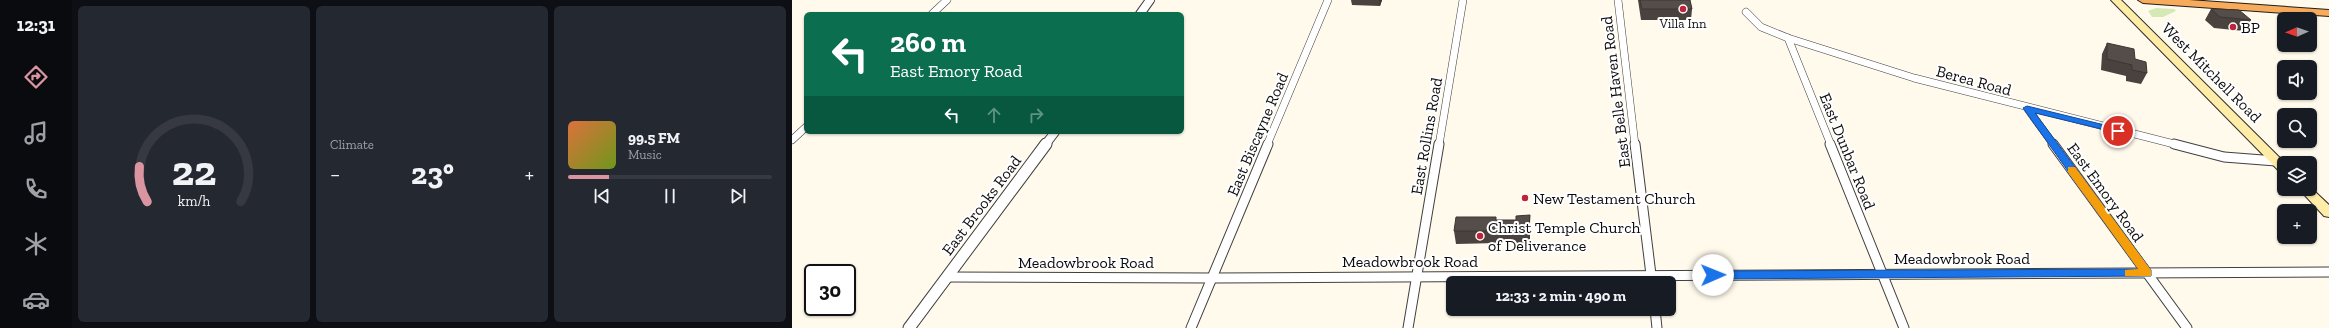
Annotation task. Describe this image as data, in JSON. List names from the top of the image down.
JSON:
{
  "streets": {
    "main road": ["West Mitchell Road"],
    "street": [
      "Berea Road",
      "East Belle Haven Road",
      "East Biscayne Road",
      "East Rollins Road",
      "East Dunbar Road",
      "East Emory Road",
      "East Brooks Road",
      "Meadowbrook Road"
    ]
  },
  "crossings": [
    ["Berea Road", "East Dunbar Road"],
    ["Berea Road", "East Emory Road"],
    ["East Biscayne Road", "Meadowbrook Road"],
    ["East Rollins Road", "Meadowbrook Road"],
    ["East Dunbar Road", "Meadowbrook Road"],
    ["East Emory Road", "Meadowbrook Road"],
    ["East Brooks Road", "Meadowbrook Road"]
  ],
  "places": [
    "Villa Inn",
    "BP",
    "New Testament Church",
    "Christ Temple Church of Deliverance"
  ],
  "north": "left",
  "page": {
    "tabs": "12:31",
    "tile": "Climate",
    "map_buttons": "+",
    "turn": ["260 m", "East Emory Road"],
    "song": ["99.5 FM", "Music"],
    "heat": ["−", "23°", "+"],
    "limit": "30",
    "trip": "12:33 · 2 min · 490 m",
    "gauge": ["22", "km/h"]
  }
}
